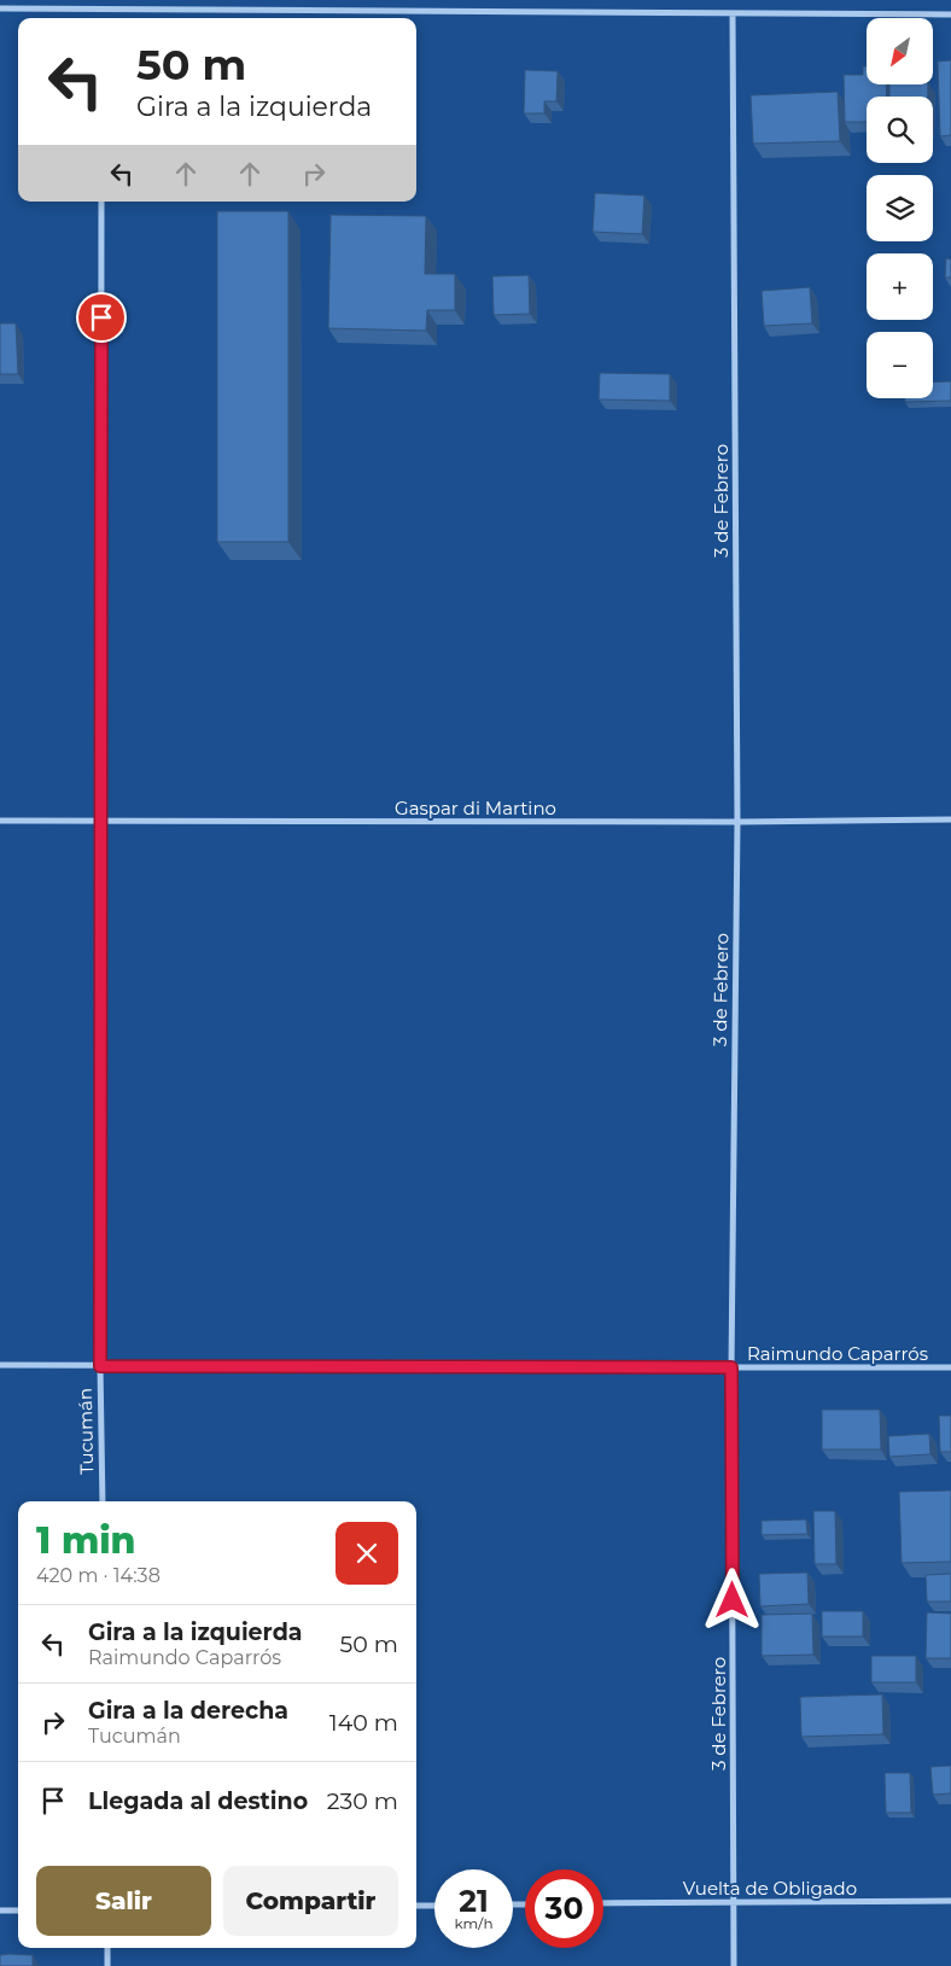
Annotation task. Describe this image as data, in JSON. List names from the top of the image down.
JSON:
{
  "streets": {
    "street": [
      "3 de Febrero",
      "Gaspar di Martino",
      "Raimundo Caparrós",
      "Tucumán",
      "Vuelta de Obligado"
    ]
  },
  "crossings": [
    ["3 de Febrero", "Gaspar di Martino"],
    ["3 de Febrero", "Raimundo Caparrós"],
    ["3 de Febrero", "Vuelta de Obligado"],
    ["Gaspar di Martino", "Tucumán"],
    ["Raimundo Caparrós", "Tucumán"]
  ],
  "north": "bottom left",
  "page": {
    "map_buttons": ["+", "−"],
    "turn": ["50 m", "Gira a la izquierda"],
    "heading": ["1 min", "420 m · 14:38"],
    "list": [
      {
        "name": "Gira a la izquierda",
        "note": "Raimundo Caparrós",
        "value": "50 m"
      },
      {
        "name": "Gira a la derecha",
        "note": "Tucumán",
        "value": "140 m"
      },
      {
        "name": "Llegada al destino",
        "value": "230 m"
      }
    ],
    "buttons": ["Salir", "Compartir"],
    "speed": "21 km/h",
    "limit": "30"
  }
}
